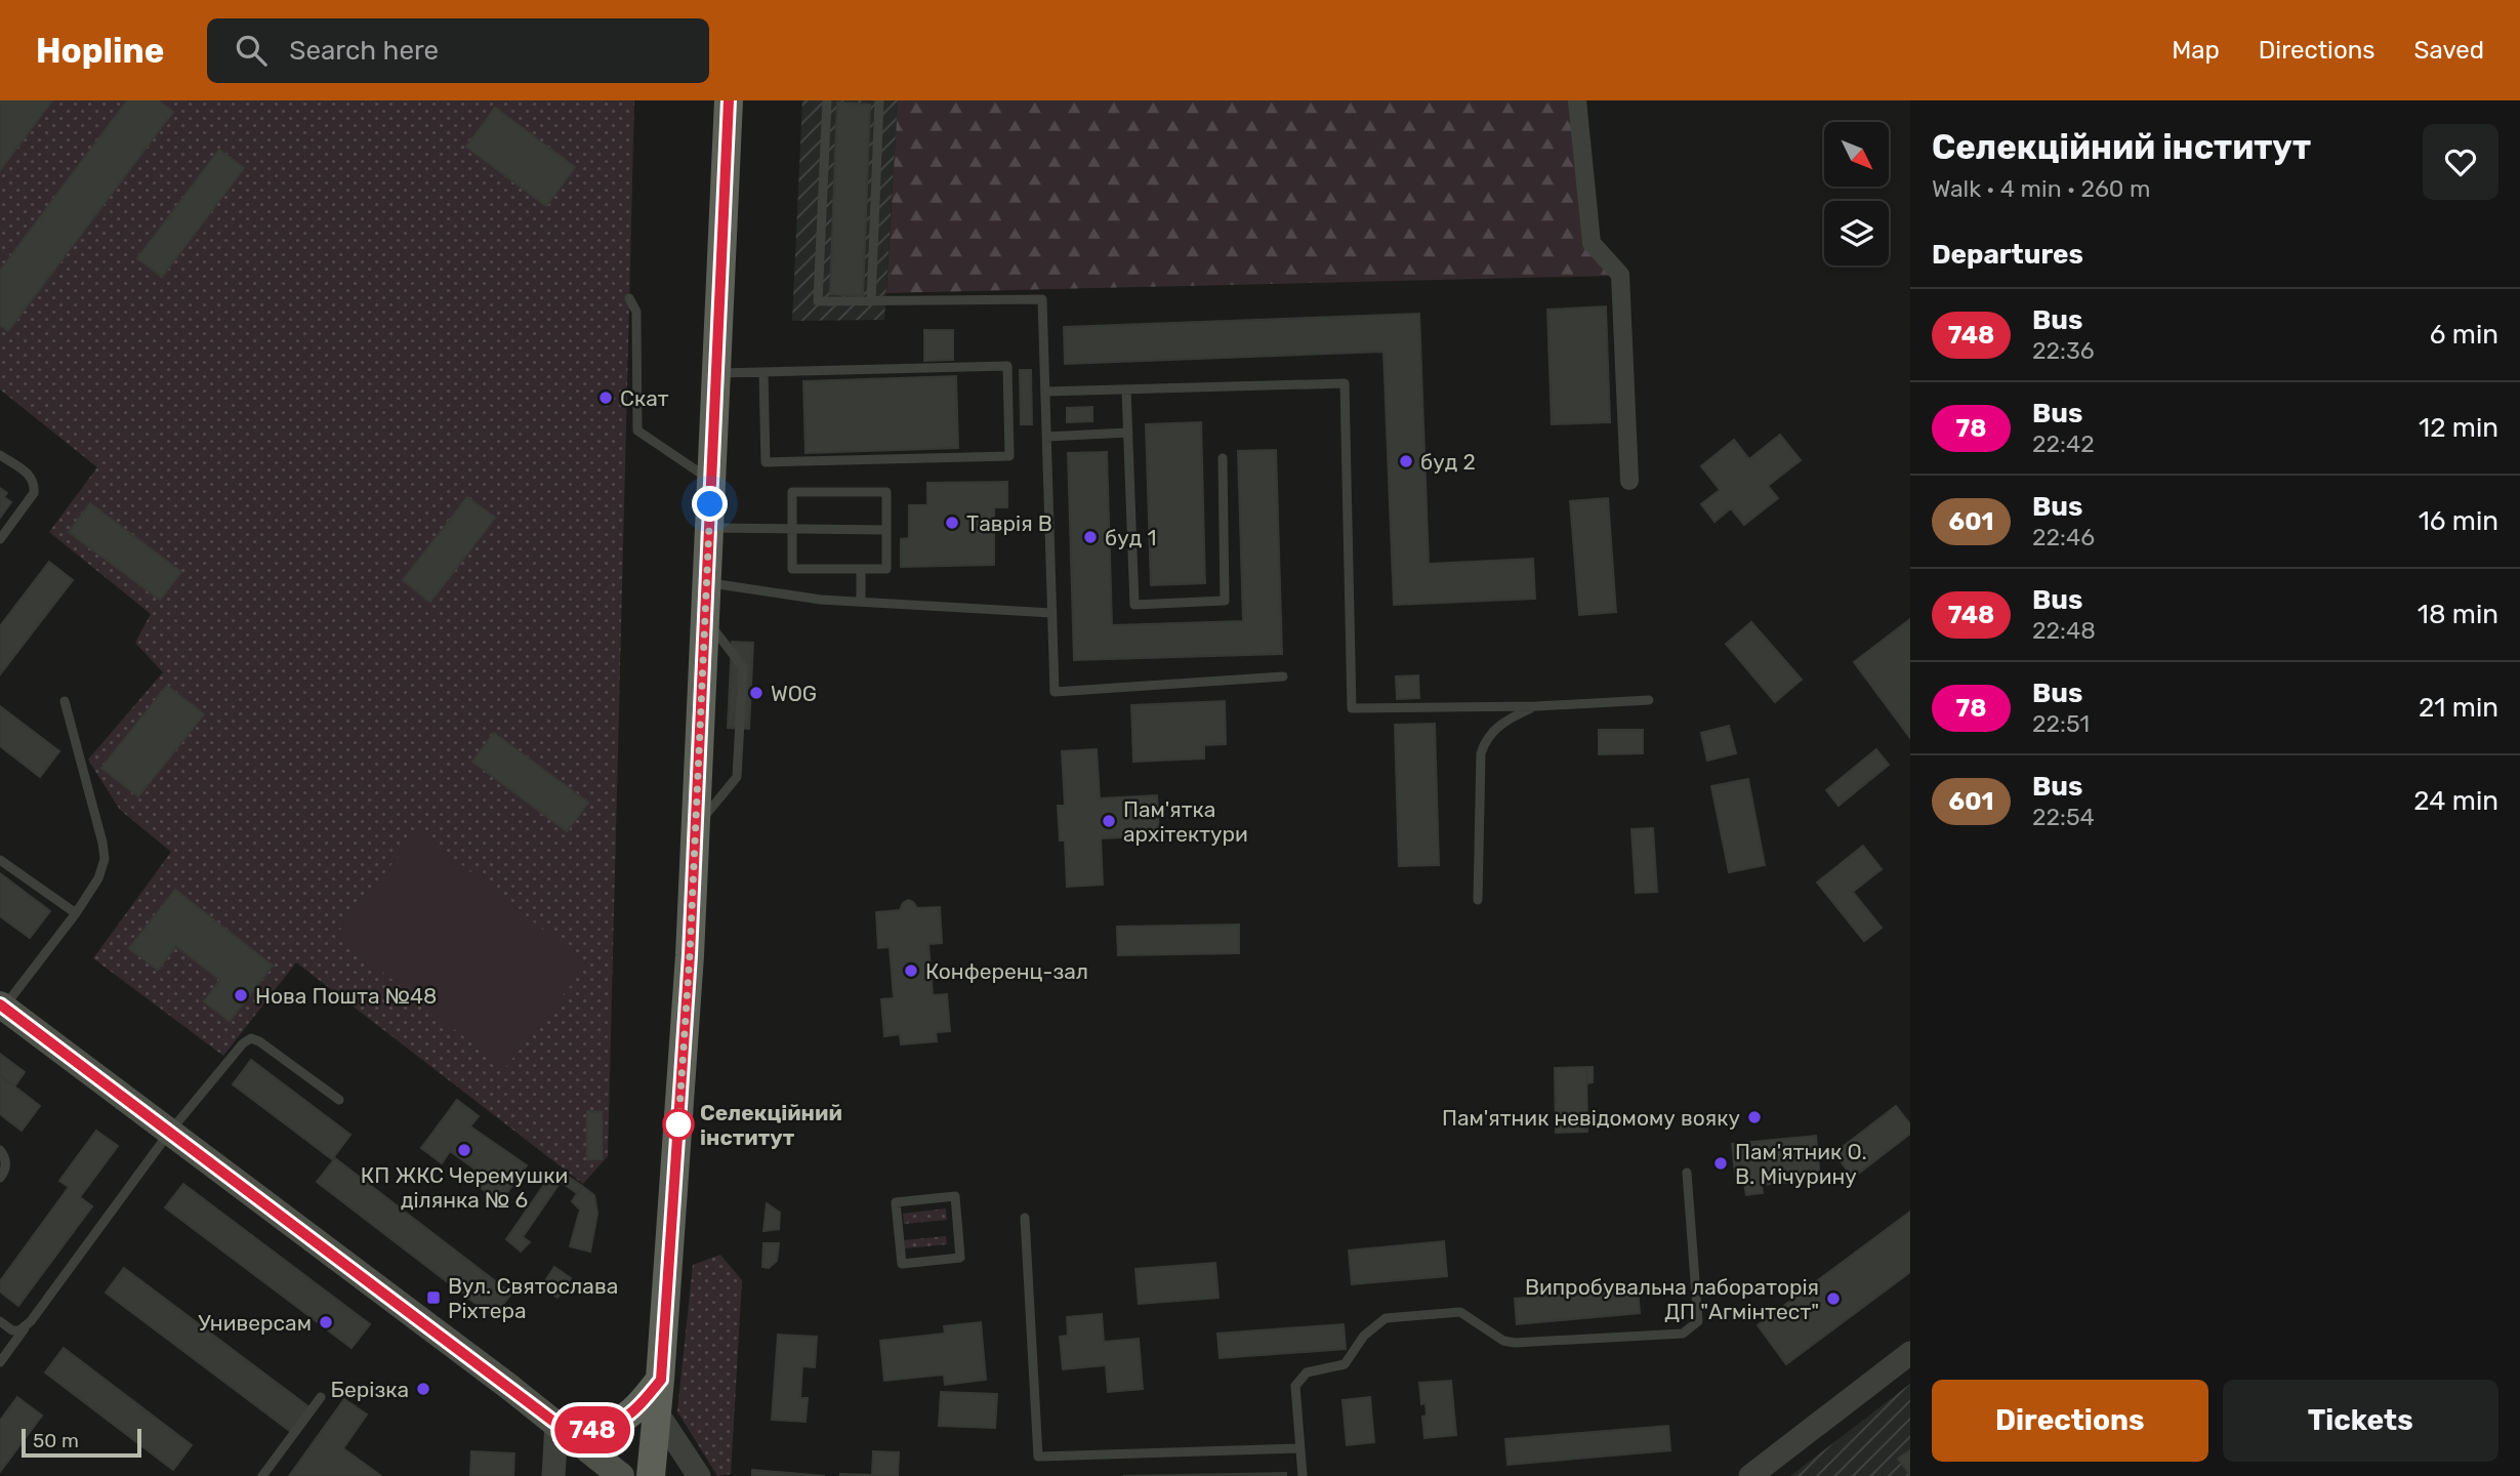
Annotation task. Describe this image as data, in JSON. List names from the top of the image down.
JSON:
{
  "places": {
    "other": [
      "Скат",
      "буд 2",
      "Таврія В",
      "буд 1",
      "WOG",
      "Пам'ятка архітектури",
      "Конференц-зал",
      "Нова Пошта №48",
      "Пам'ятник невідомому вояку",
      "Селекційний інститут",
      "КП ЖКС Черемушки ділянка № 6",
      "Пам'ятник О. В. Мічурину",
      "Випробувальна лабораторія ДП \"Агмінтест\"",
      "Универсам",
      "Берізка"
    ],
    "transit": ["Вул. Святослава Ріхтера"]
  },
  "lines": ["bus line 748"],
  "scale_bar": "50 m",
  "north": "bottom right",
  "page": {
    "header": "Hopline",
    "search": "Search here",
    "nav": ["Map", "Directions", "Saved"],
    "on_map": "748",
    "heading": [
      ["Селекційний інститут", "Walk · 4 min · 260 m"],
      "Departures"
    ],
    "list": [
      {
        "mark": "748",
        "name": "Bus",
        "note": "22:36",
        "value": "6 min"
      },
      {
        "mark": "78",
        "name": "Bus",
        "note": "22:42",
        "value": "12 min"
      },
      {
        "mark": "601",
        "name": "Bus",
        "note": "22:46",
        "value": "16 min"
      },
      {
        "mark": "748",
        "name": "Bus",
        "note": "22:48",
        "value": "18 min"
      },
      {
        "mark": "78",
        "name": "Bus",
        "note": "22:51",
        "value": "21 min"
      },
      {
        "mark": "601",
        "name": "Bus",
        "note": "22:54",
        "value": "24 min"
      }
    ],
    "buttons": ["Directions", "Tickets"],
    "scale": "50 m"
  }
}
